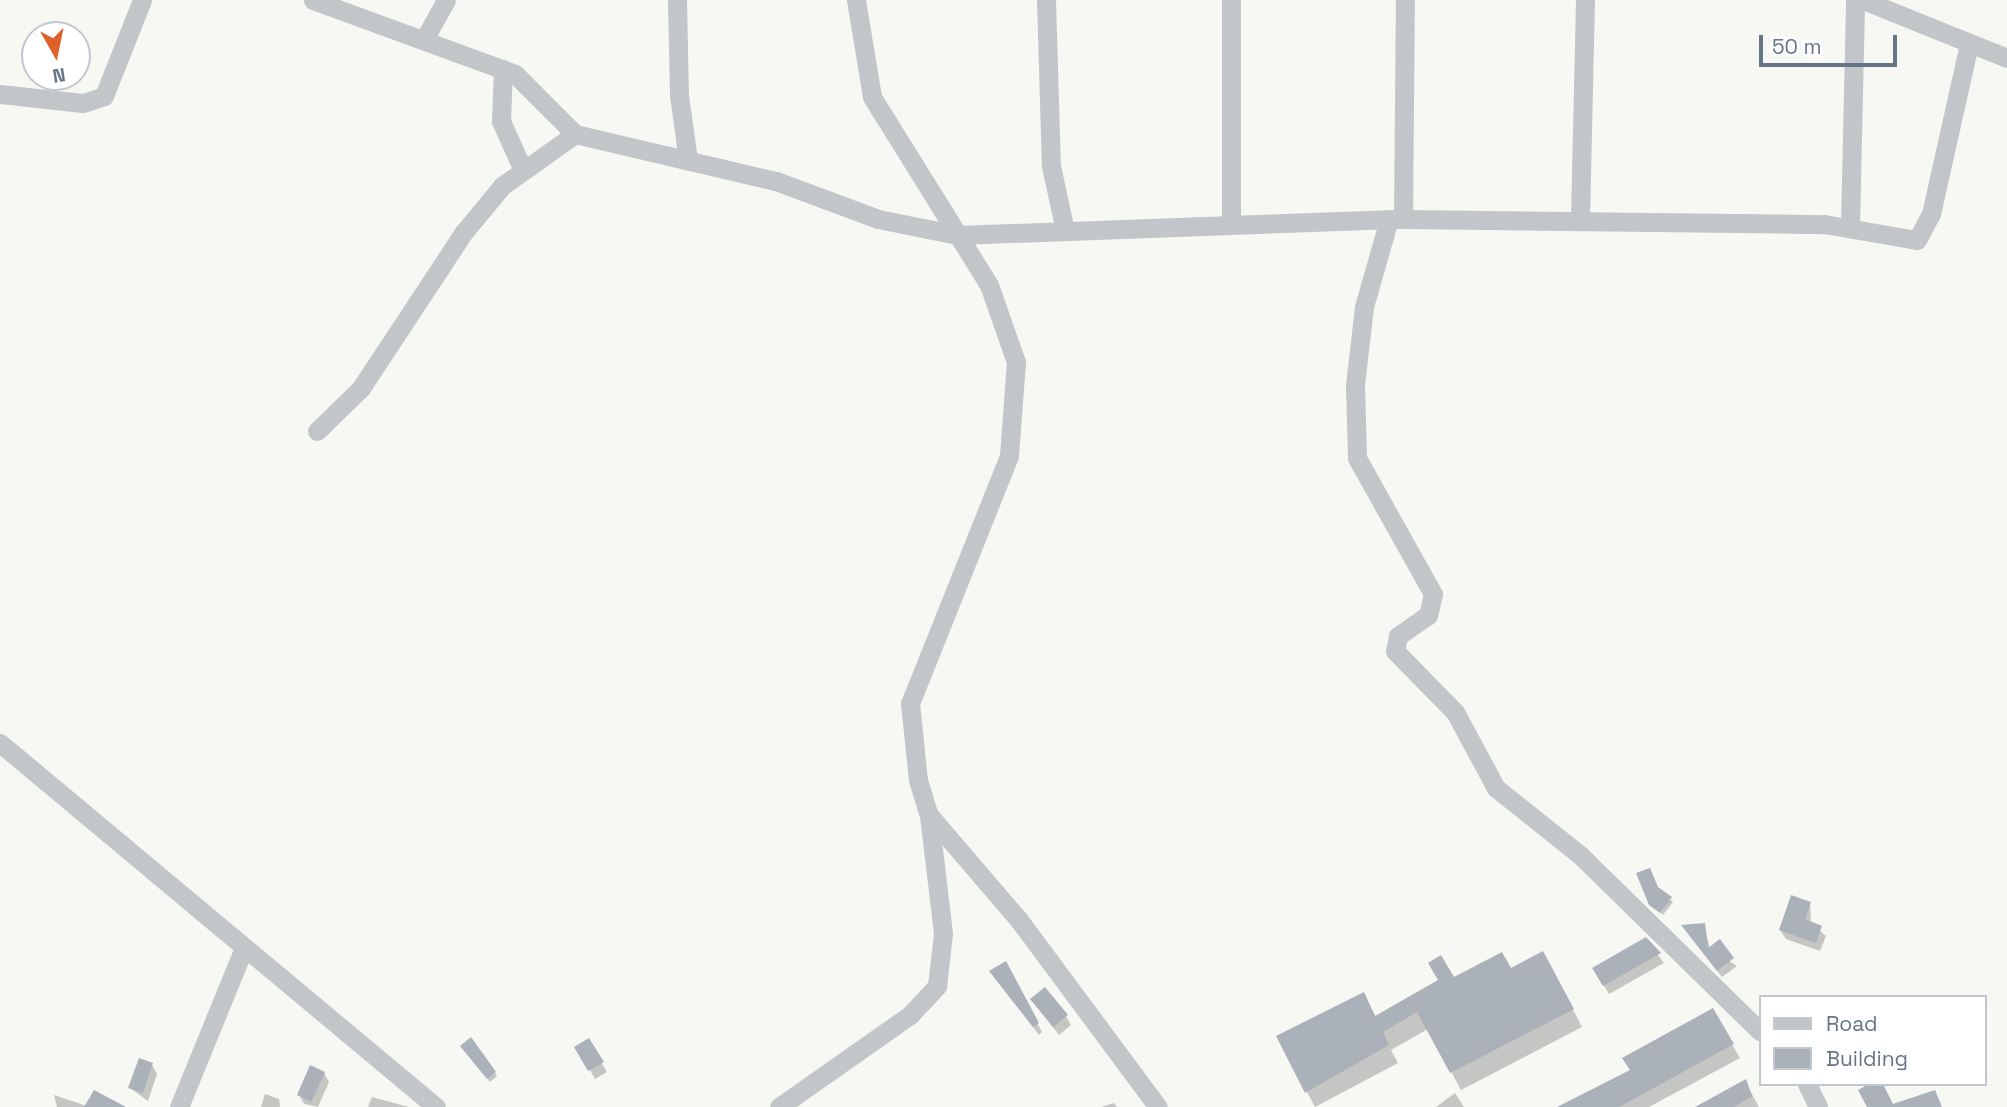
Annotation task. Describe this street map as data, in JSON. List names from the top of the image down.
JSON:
{
  "legend": ["Road", "Building"],
  "scale_bar": "50 m",
  "north": "bottom"
}
